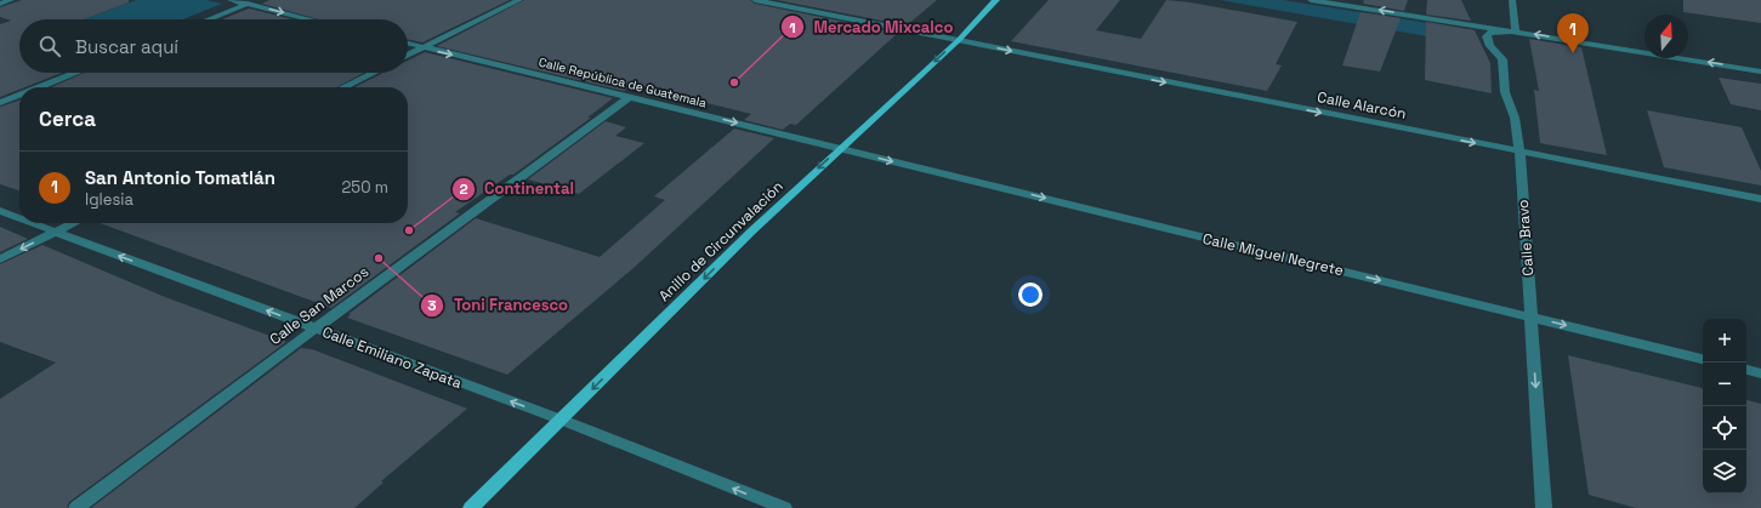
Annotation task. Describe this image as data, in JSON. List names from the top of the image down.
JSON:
{
  "streets": {
    "main road": ["Anillo de Circunvalación"],
    "street": [
      "Calle República de Guatemala",
      "Calle Alarcón",
      "Calle Bravo",
      "Calle Miguel Negrete",
      "Calle San Marcos",
      "Calle Emiliano Zapata"
    ]
  },
  "crossings": [
    ["Calle República de Guatemala", "Anillo de Circunvalación"],
    ["Calle República de Guatemala", "Calle Miguel Negrete"],
    ["Calle República de Guatemala", "Calle San Marcos"],
    ["Calle Alarcón", "Calle Bravo"],
    ["Calle Alarcón", "Anillo de Circunvalación"],
    ["Calle Bravo", "Calle Miguel Negrete"],
    ["Anillo de Circunvalación", "Calle Miguel Negrete"],
    ["Anillo de Circunvalación", "Calle Emiliano Zapata"],
    ["Calle San Marcos", "Calle Emiliano Zapata"]
  ],
  "one_way": [
    "Calle República de Guatemala",
    "Calle Alarcón",
    "Calle Bravo",
    "Anillo de Circunvalación",
    "Calle Miguel Negrete",
    "Calle Emiliano Zapata"
  ],
  "places": ["Mercado Mixcalco", "Continental", "Toni Francesco"],
  "north": "top",
  "page": {
    "pins": "1",
    "search": "Buscar aquí",
    "heading": "Cerca",
    "list": [
      {
        "mark": "1",
        "name": "San Antonio Tomatlán",
        "note": "Iglesia",
        "value": "250 m"
      }
    ],
    "map_buttons": ["+", "−"]
  }
}
